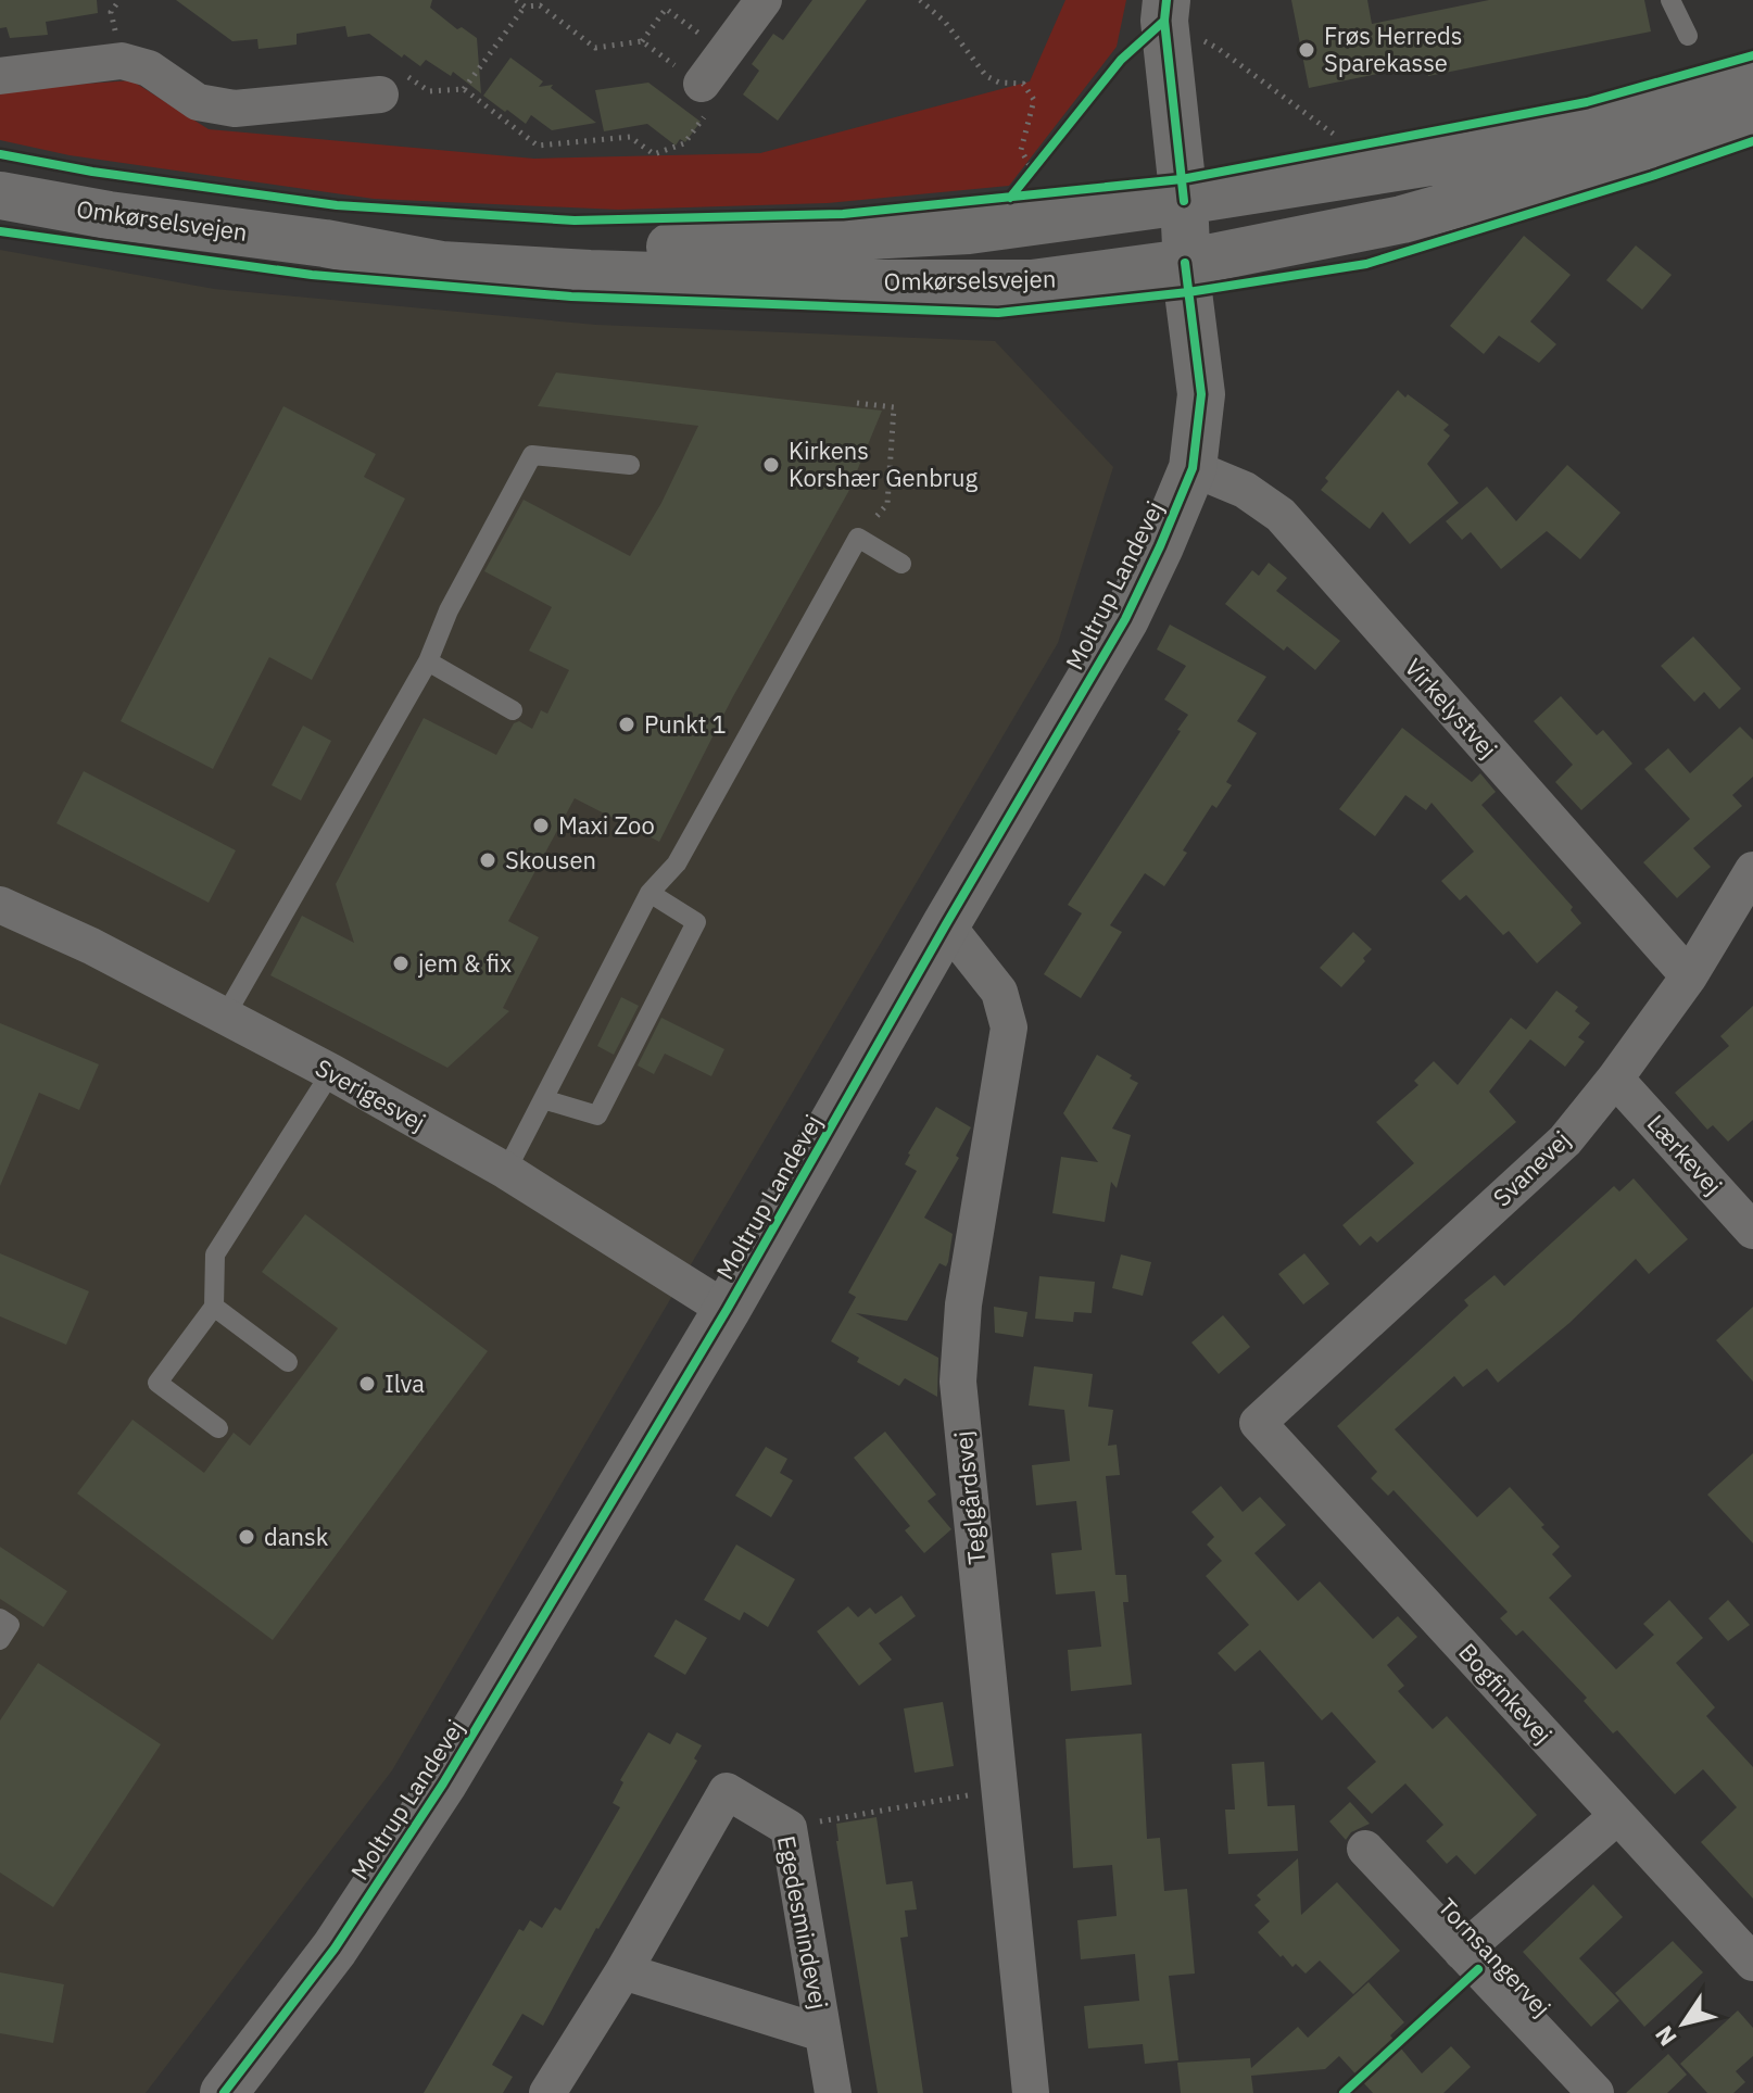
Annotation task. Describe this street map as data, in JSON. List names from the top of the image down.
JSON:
{
  "streets": {
    "main road": ["Omkørselsvejen", "Moltrup Landevej"],
    "street": [
      "Virkelystvej",
      "Sverigesvej",
      "Lærkevej",
      "Svanevej",
      "Teglgårdsvej",
      "Bogfinkevej",
      "Egedesmindevej",
      "Tornsangervej"
    ]
  },
  "crossings": [
    ["Omkørselsvejen", "Moltrup Landevej"],
    ["Moltrup Landevej", "Virkelystvej"],
    ["Moltrup Landevej", "Sverigesvej"],
    ["Moltrup Landevej", "Teglgårdsvej"],
    ["Virkelystvej", "Svanevej"],
    ["Lærkevej", "Svanevej"],
    ["Svanevej", "Bogfinkevej"],
    ["Bogfinkevej", "Tornsangervej"]
  ],
  "places": [
    "Frøs Herreds Sparekasse",
    "Kirkens Korshær Genbrug",
    "Punkt 1",
    "Maxi Zoo",
    "Skousen",
    "jem & fix",
    "Ilva",
    "dansk"
  ],
  "north": "bottom left"
}
